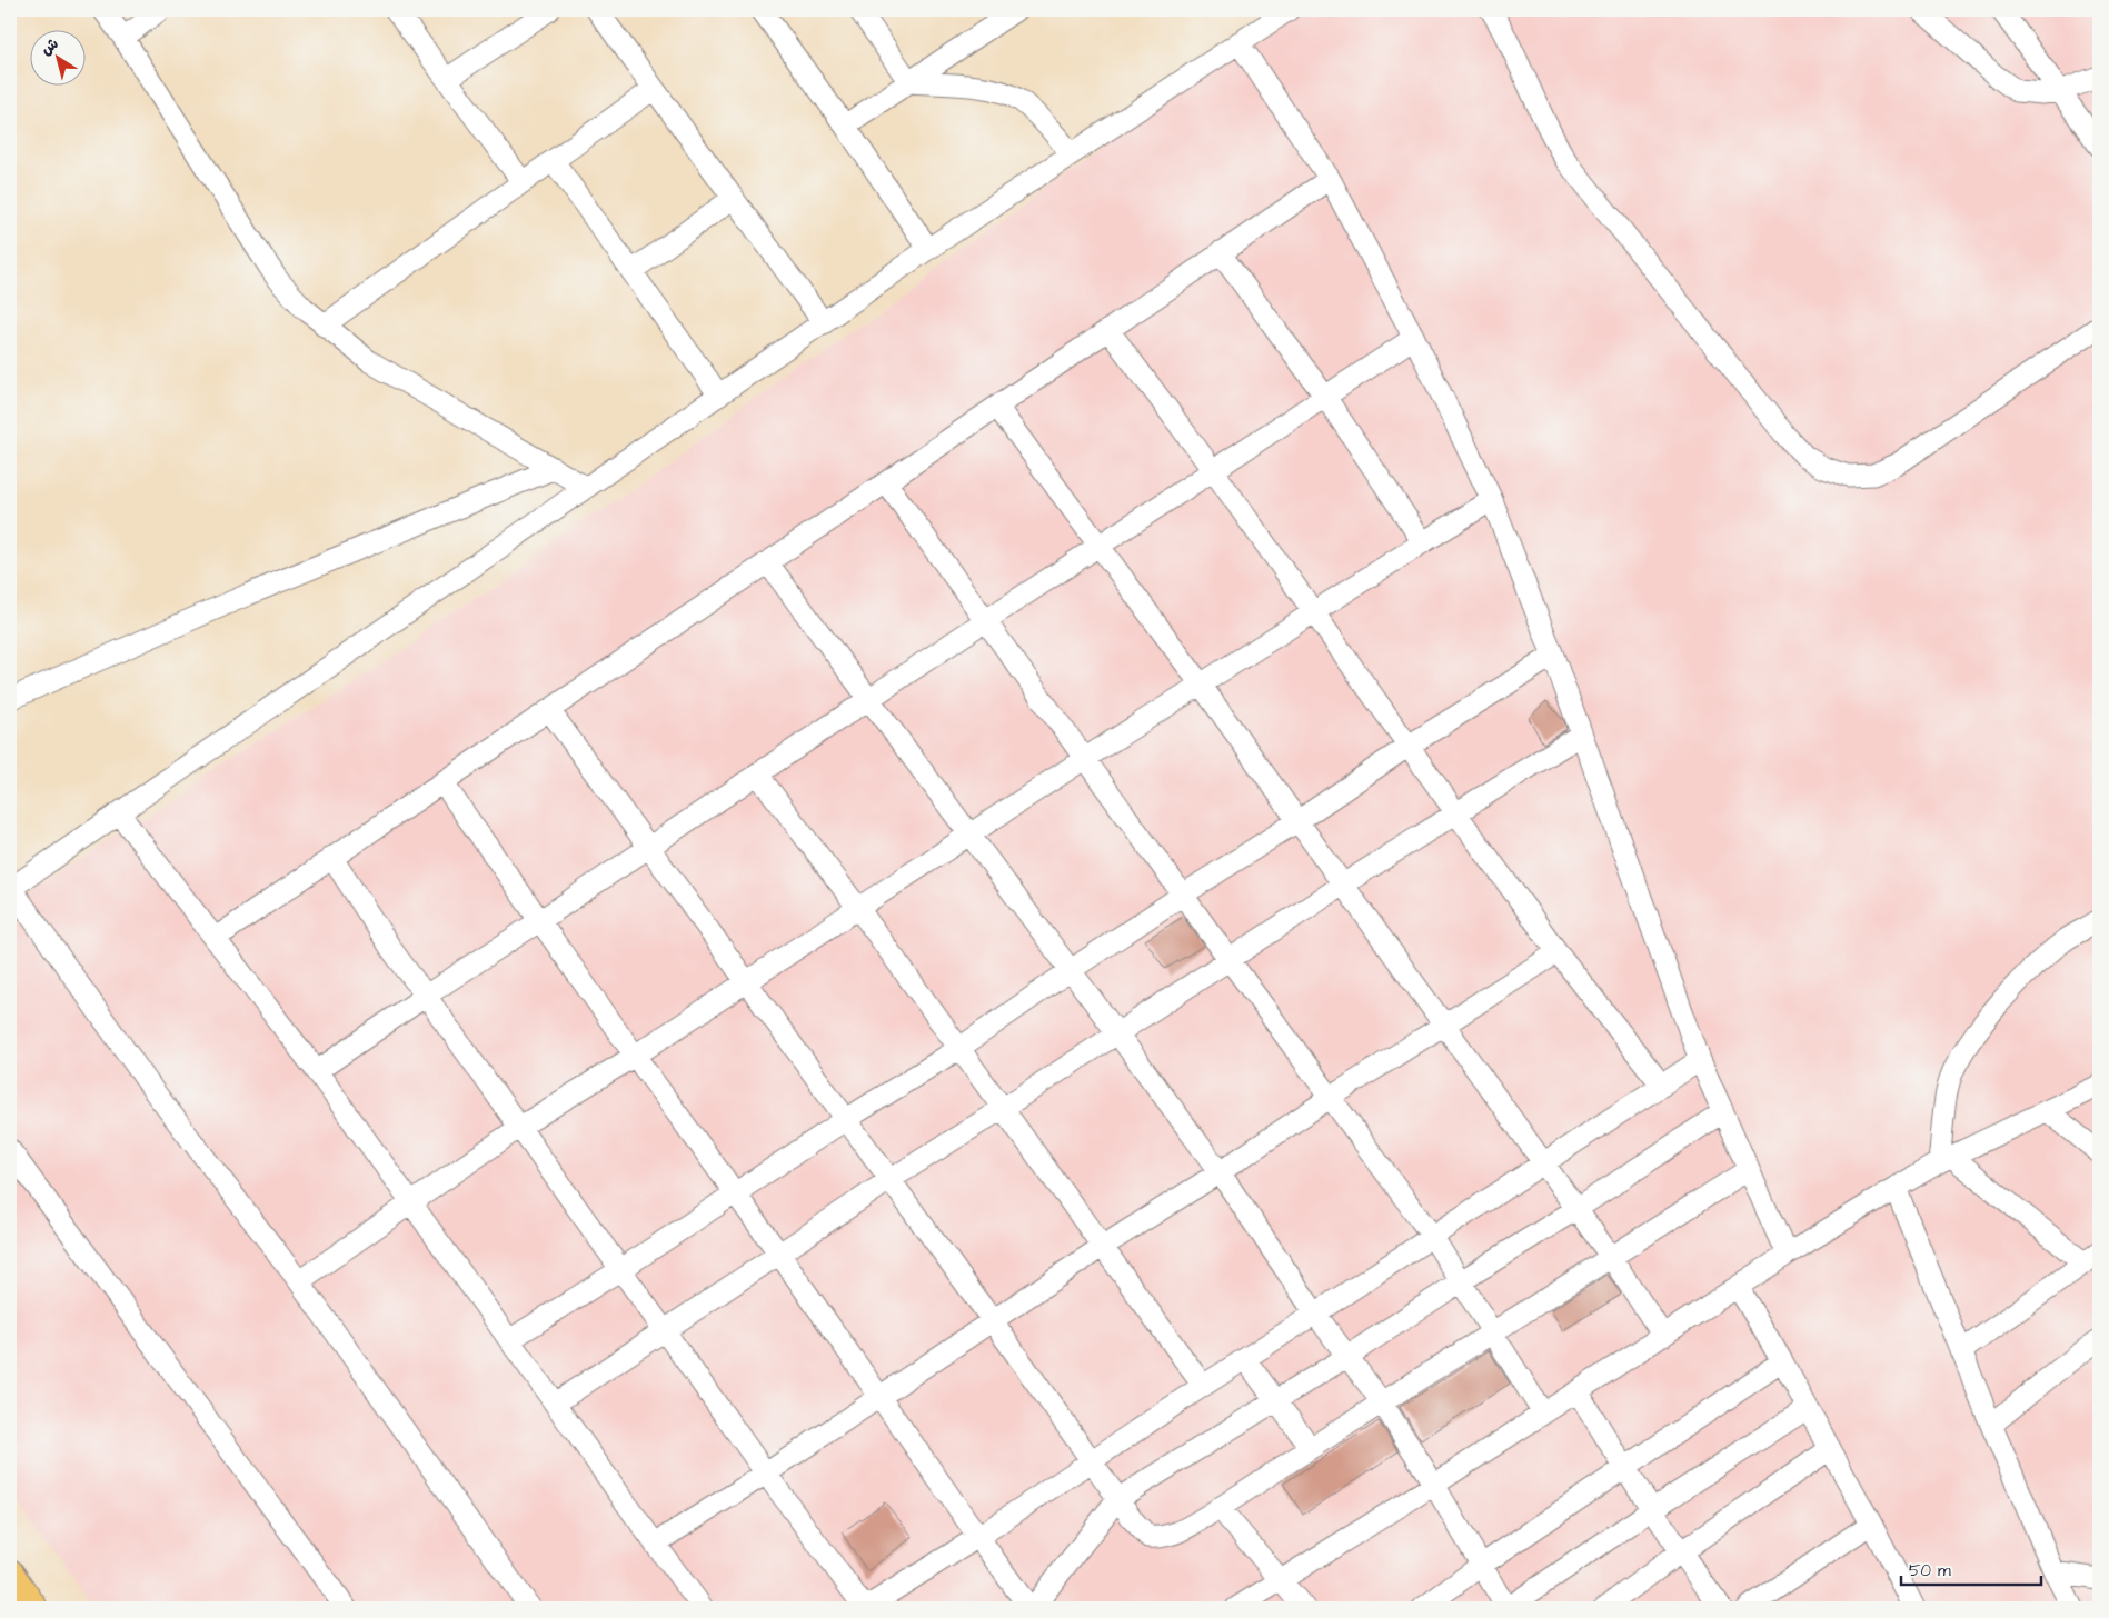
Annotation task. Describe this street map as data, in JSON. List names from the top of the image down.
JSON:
{
  "scale_bar": "50 m",
  "north": "top left"
}
